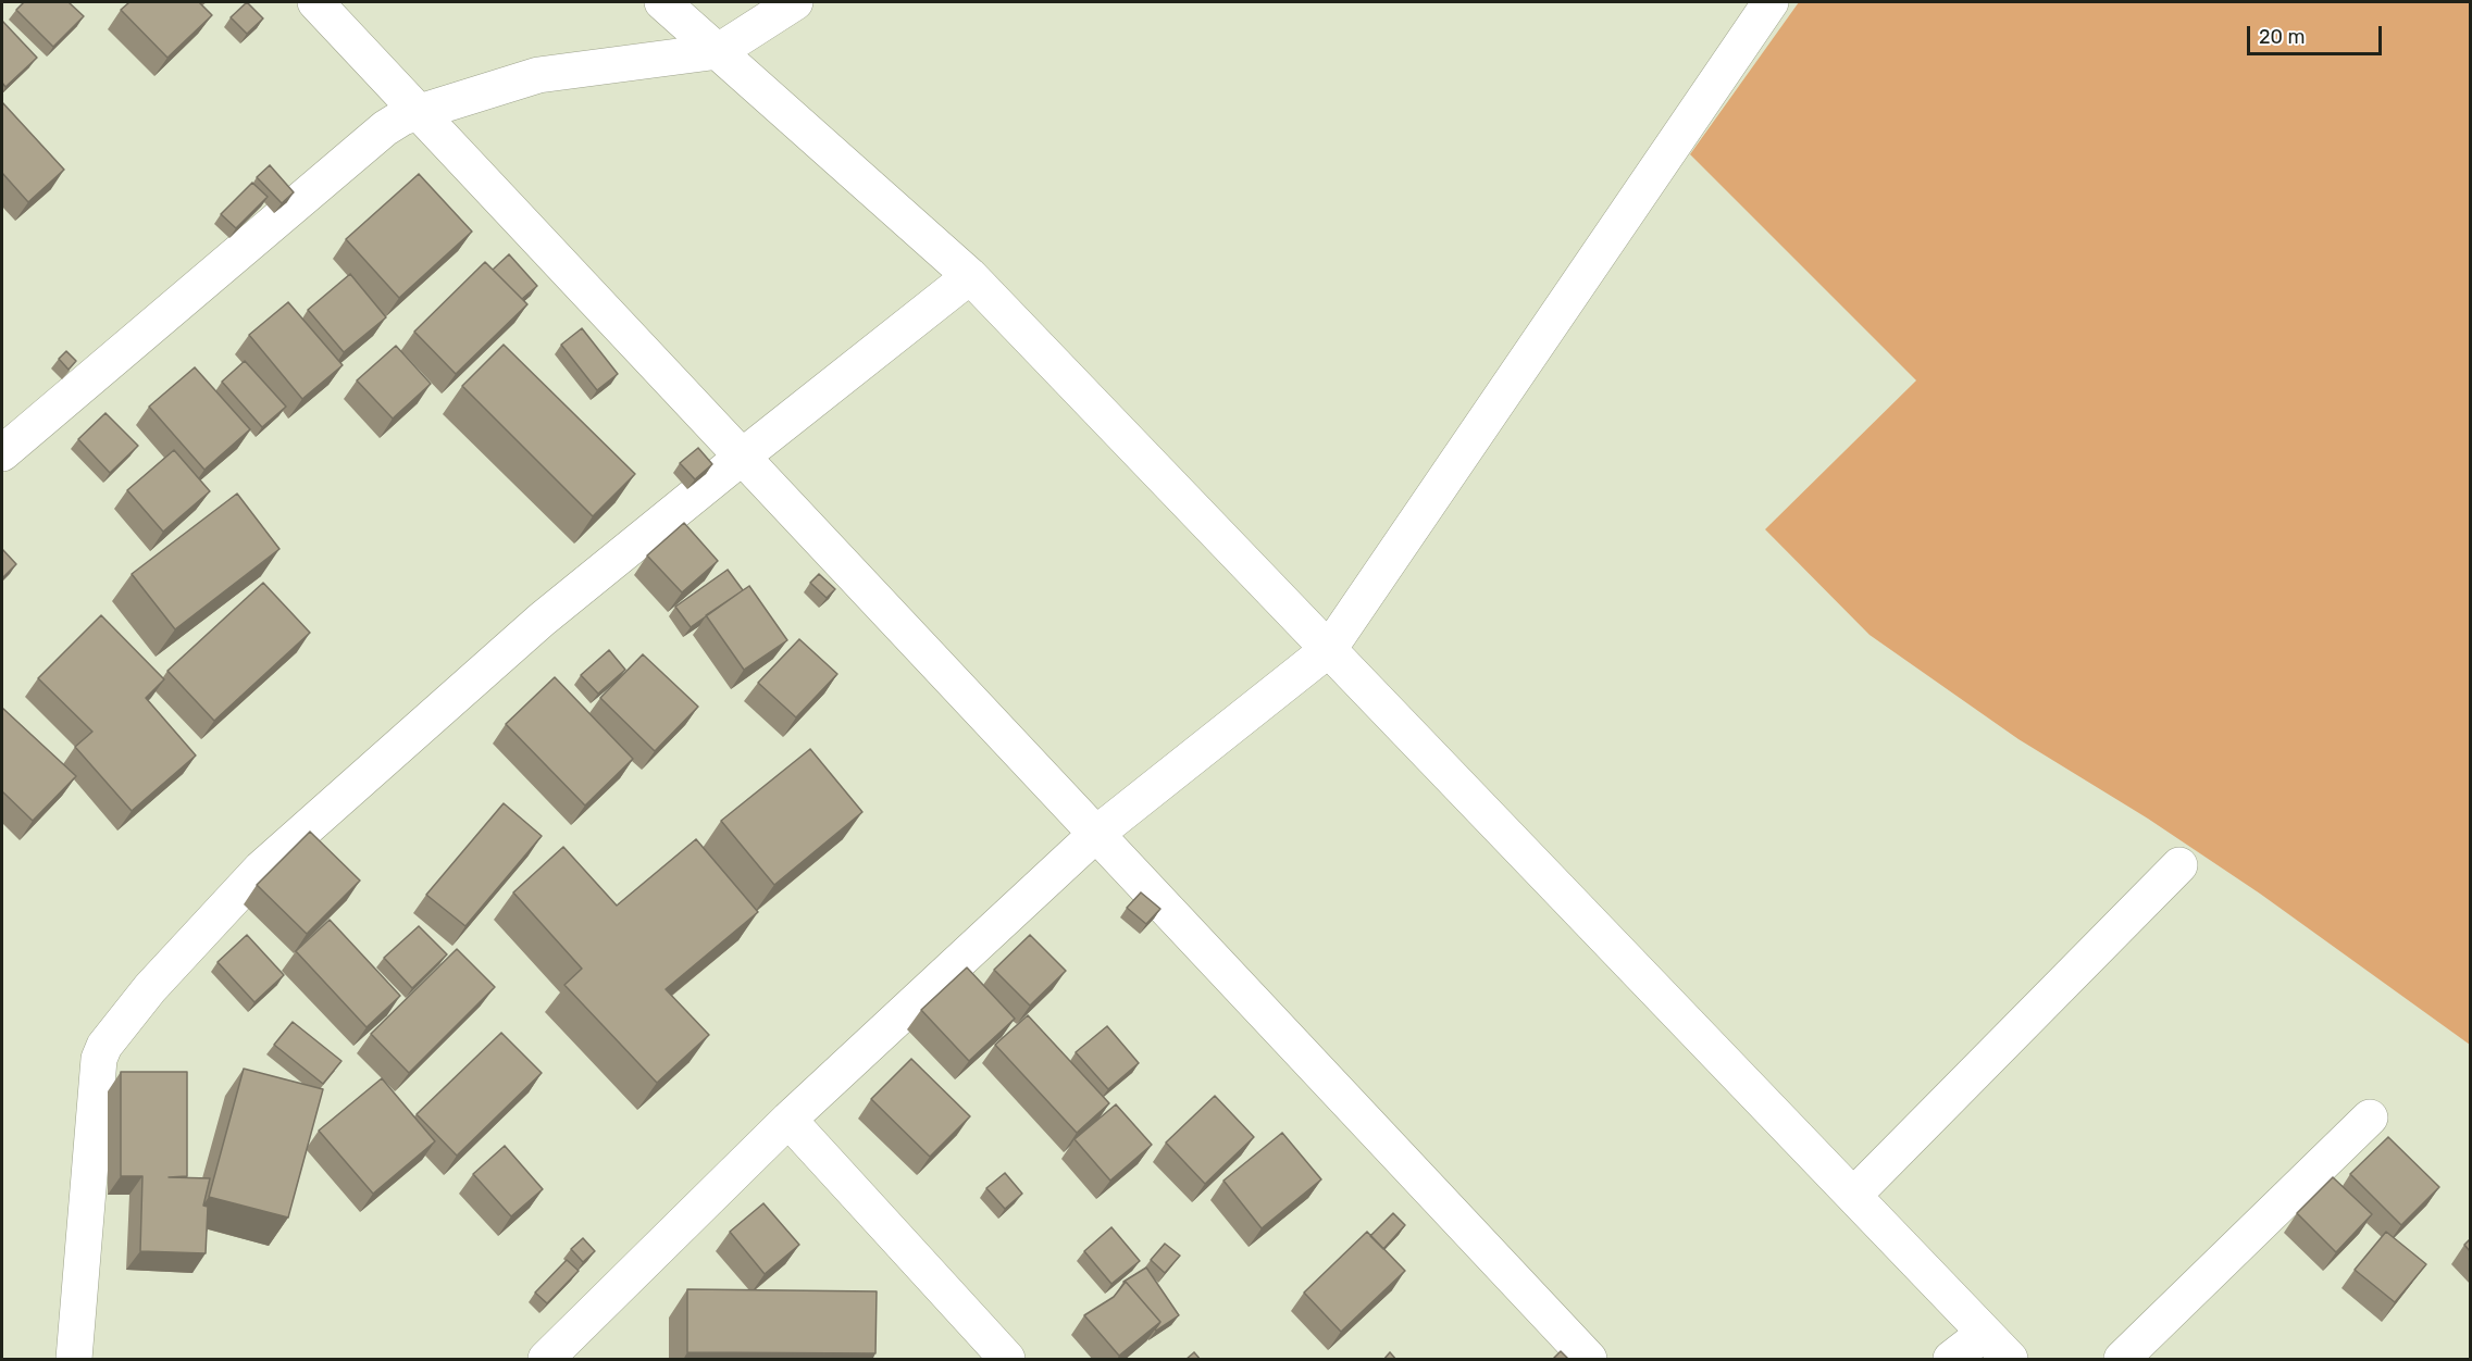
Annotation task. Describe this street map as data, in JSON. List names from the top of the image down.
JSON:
{
  "scale_bar": "20 m"
}
